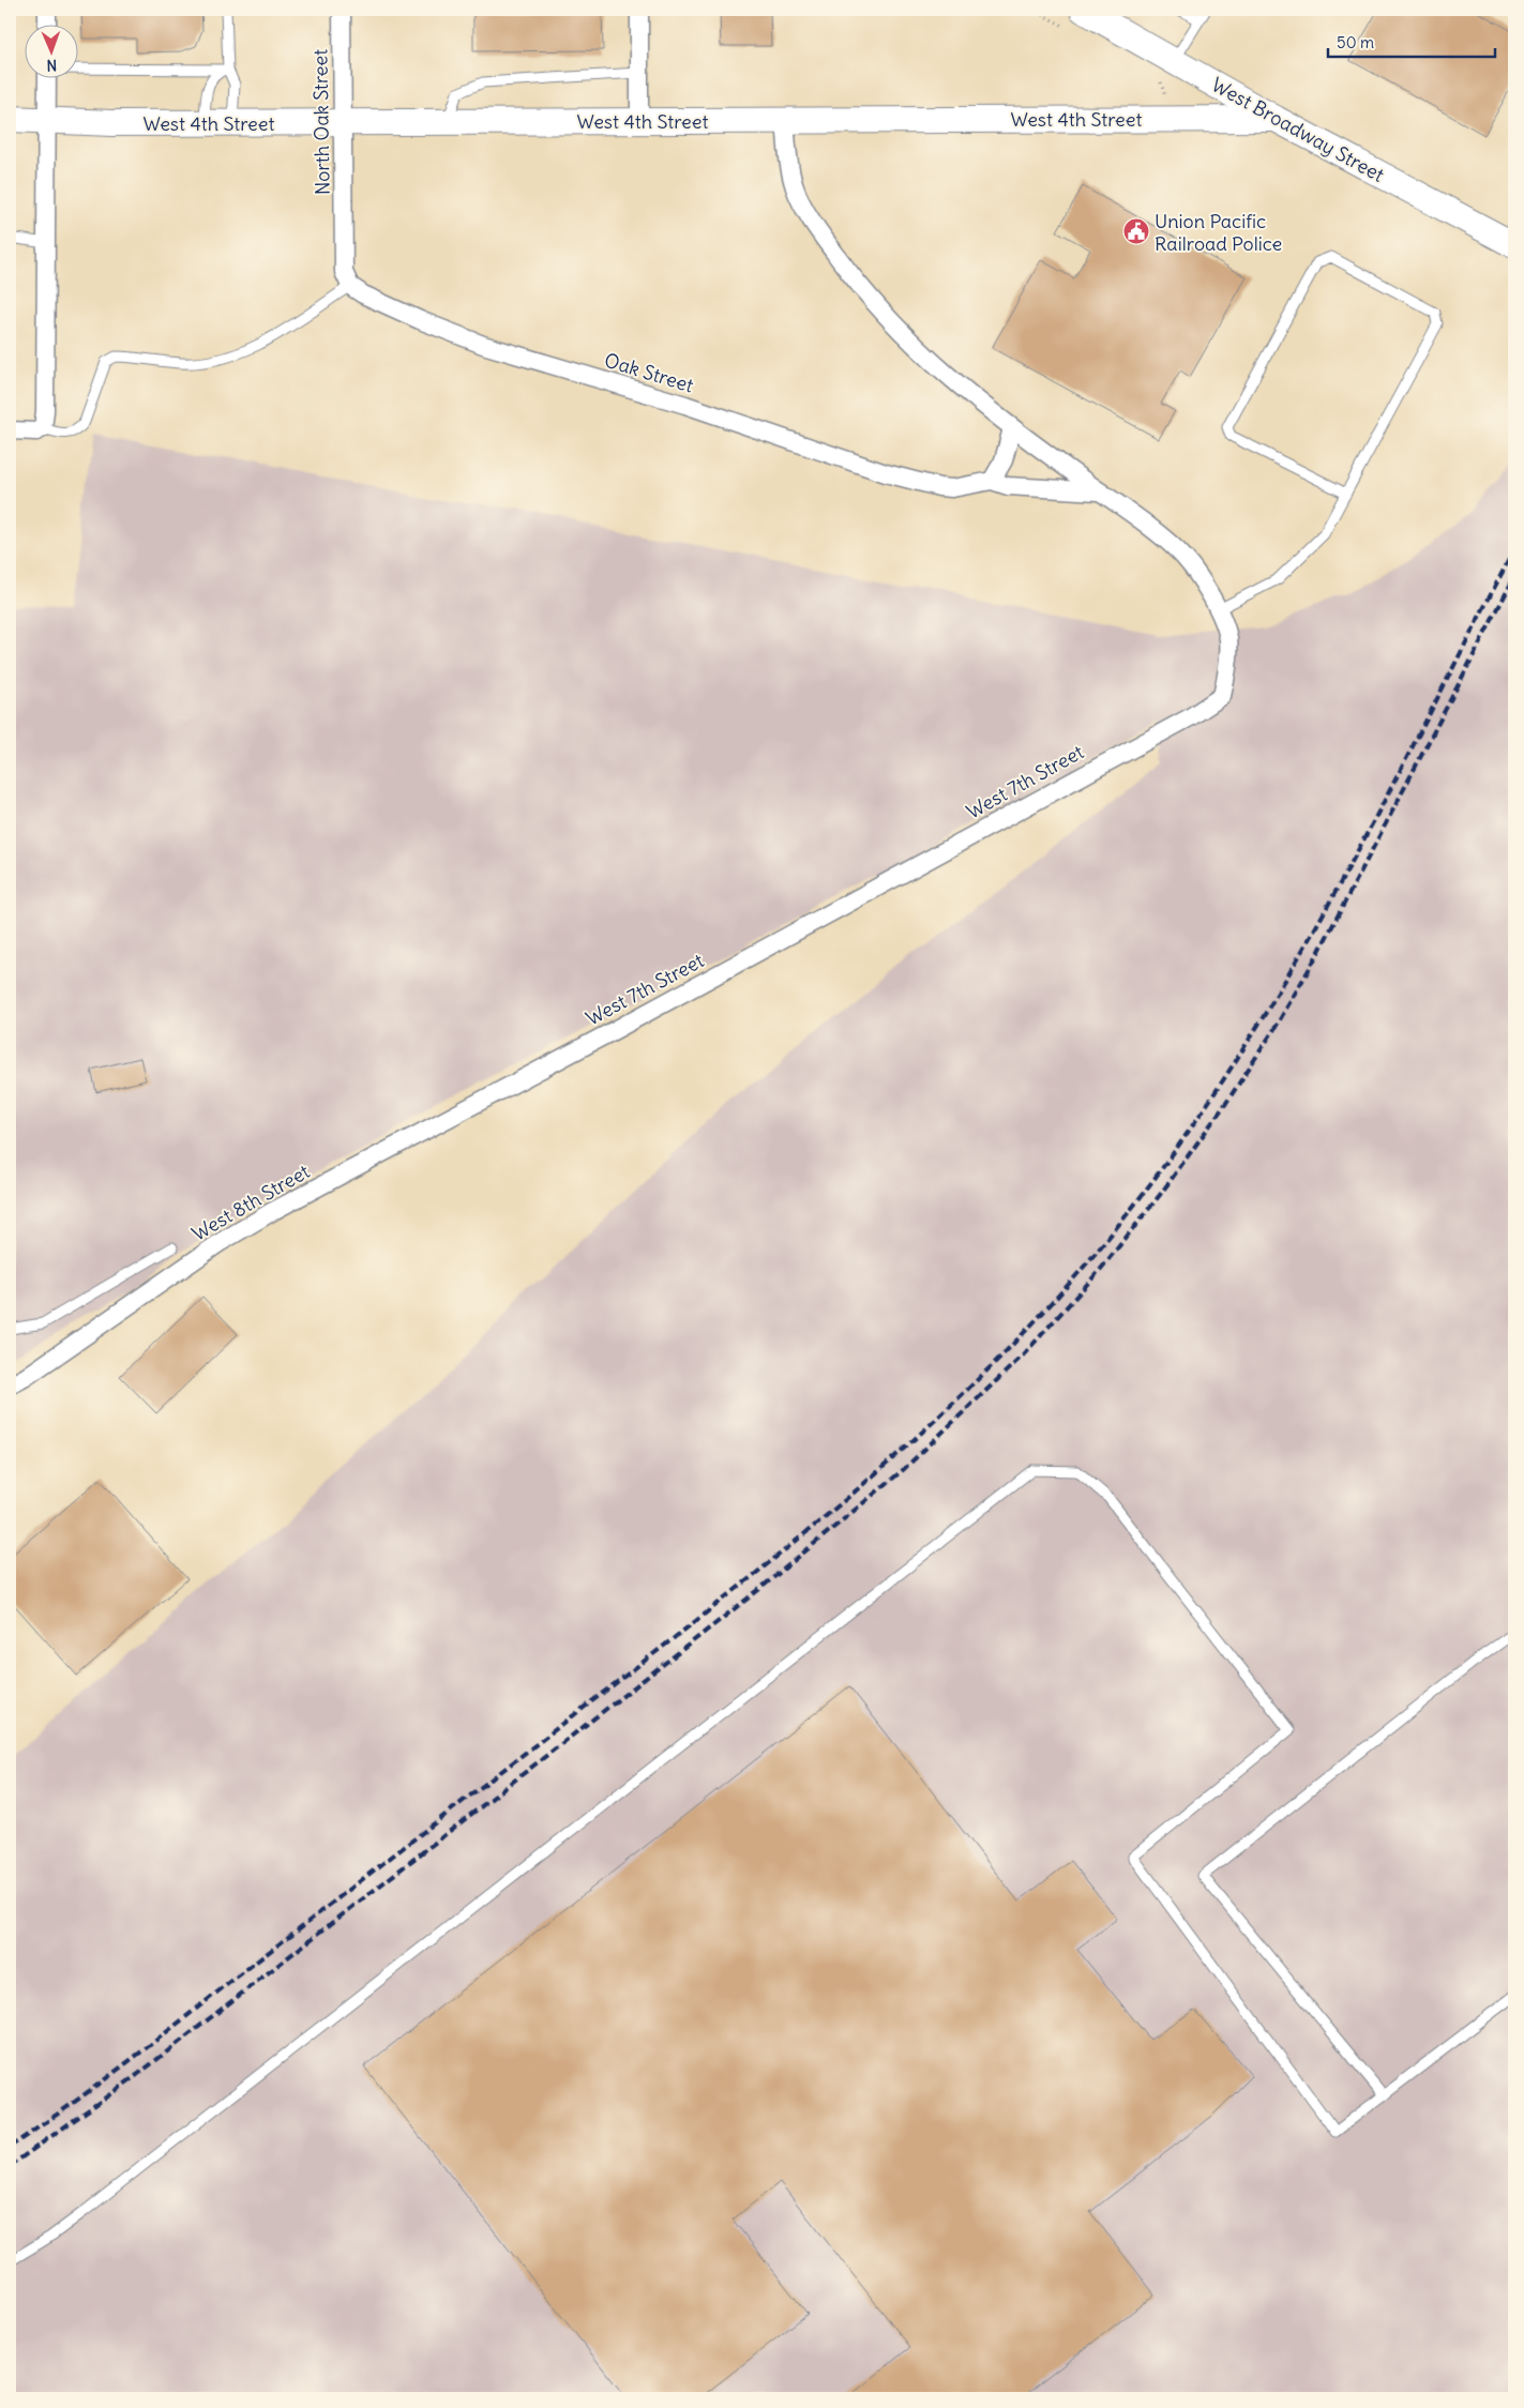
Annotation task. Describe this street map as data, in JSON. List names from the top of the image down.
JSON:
{
  "streets": {
    "street": [
      "West 4th Street",
      "North Oak Street",
      "West Broadway Street",
      "Oak Street",
      "West 7th Street",
      "West 8th Street"
    ]
  },
  "crossings": [
    ["West 4th Street", "North Oak Street"],
    ["West 4th Street", "West Broadway Street"],
    ["North Oak Street", "Oak Street"],
    ["Oak Street", "West 7th Street"],
    ["West 7th Street", "West 8th Street"]
  ],
  "places": {
    "public building": ["Union Pacific Railroad Police"]
  },
  "scale_bar": "50 m",
  "north": "bottom"
}
